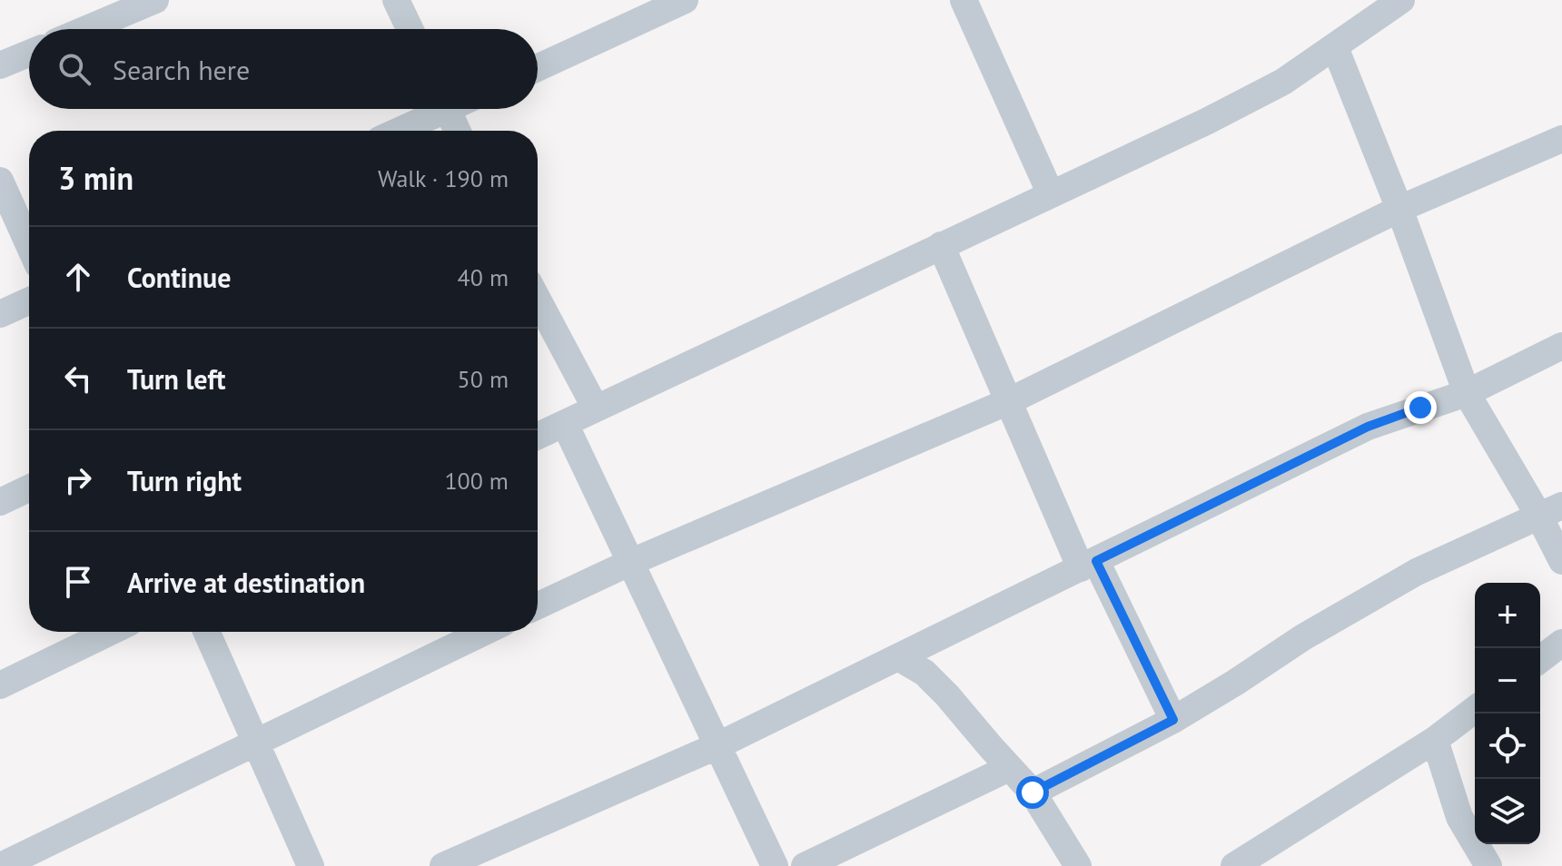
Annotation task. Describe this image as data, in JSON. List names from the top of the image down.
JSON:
{
  "page": {
    "search": "Search here",
    "heading": ["3 min", "Walk · 190 m"],
    "list": [
      ["Continue", "40 m"],
      ["Turn left", "50 m"],
      ["Turn right", "100 m"],
      "Arrive at destination"
    ],
    "map_buttons": ["+", "−"]
  }
}
